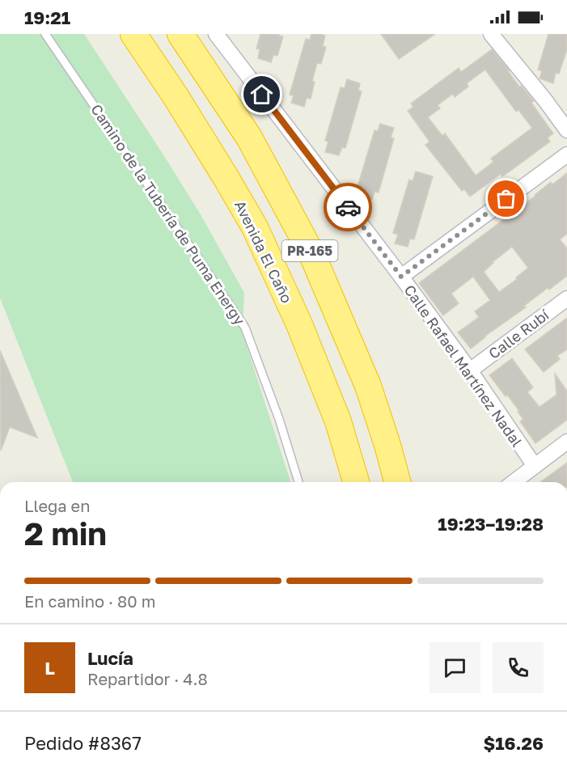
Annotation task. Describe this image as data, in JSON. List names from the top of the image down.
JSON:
{
  "streets": {
    "highway": ["PR-165", "Avenida El Caño"],
    "street": ["Calle Rubí", "Calle Rafael Martínez Nadal"],
    "lane": ["Camino de la Tubería de Puma Energy"]
  },
  "crossings": [
    ["Calle Rubí", "Calle Rafael Martínez Nadal"]
  ],
  "page": {
    "status": "19:21",
    "heading": ["2 min", "Llega en", "19:23–19:28"],
    "panel": [
      "Lucía",
      "Repartidor · 4.8",
      "Pedido #8367",
      "$16.26"
    ],
    "bar": "En camino · 80 m",
    "round": "L"
  }
}
